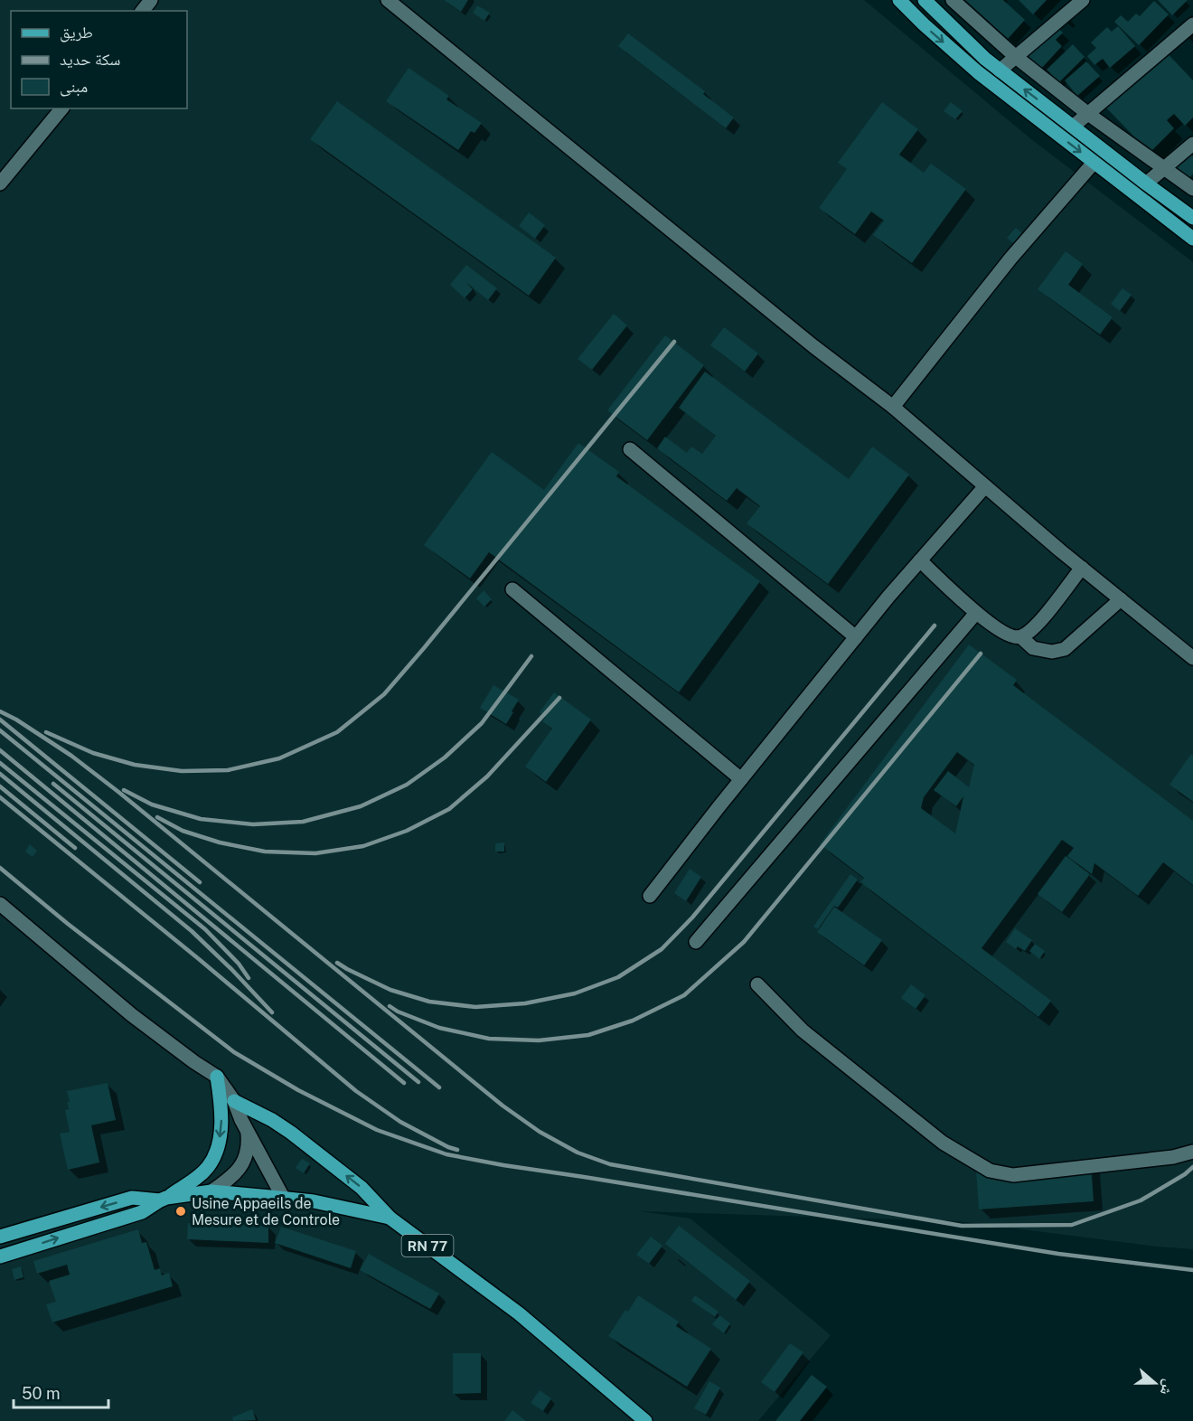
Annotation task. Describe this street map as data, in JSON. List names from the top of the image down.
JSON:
{
  "streets": {
    "main road": ["RN 77"]
  },
  "places": ["Usine Appaeils de Mesure et de Controle"],
  "legend": ["طريق", "سكة حديد", "مبنى"],
  "scale_bar": "50 m",
  "north": "right"
}
